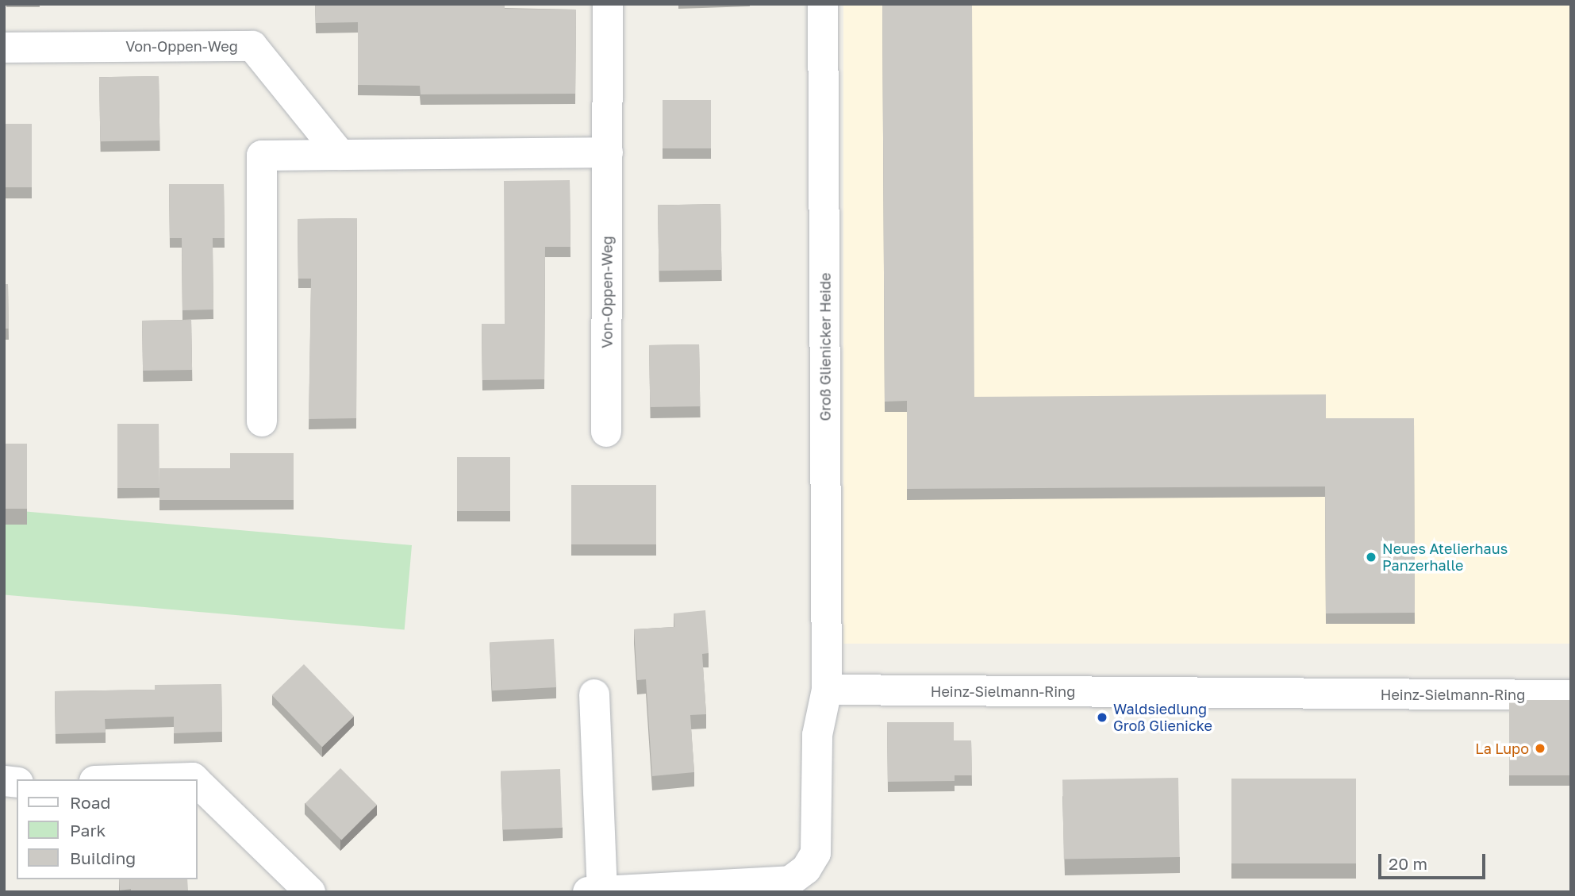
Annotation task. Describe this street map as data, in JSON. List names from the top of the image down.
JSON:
{
  "streets": {
    "street": ["Von-Oppen-Weg", "Groß Glienicker Heide", "Heinz-Sielmann-Ring"]
  },
  "crossings": [
    ["Groß Glienicker Heide", "Heinz-Sielmann-Ring"]
  ],
  "places": ["Neues Atelierhaus Panzerhalle", "Waldsiedlung Groß Glienicke", "La Lupo"],
  "legend": ["Road", "Park", "Building"],
  "scale_bar": "20 m"
}
